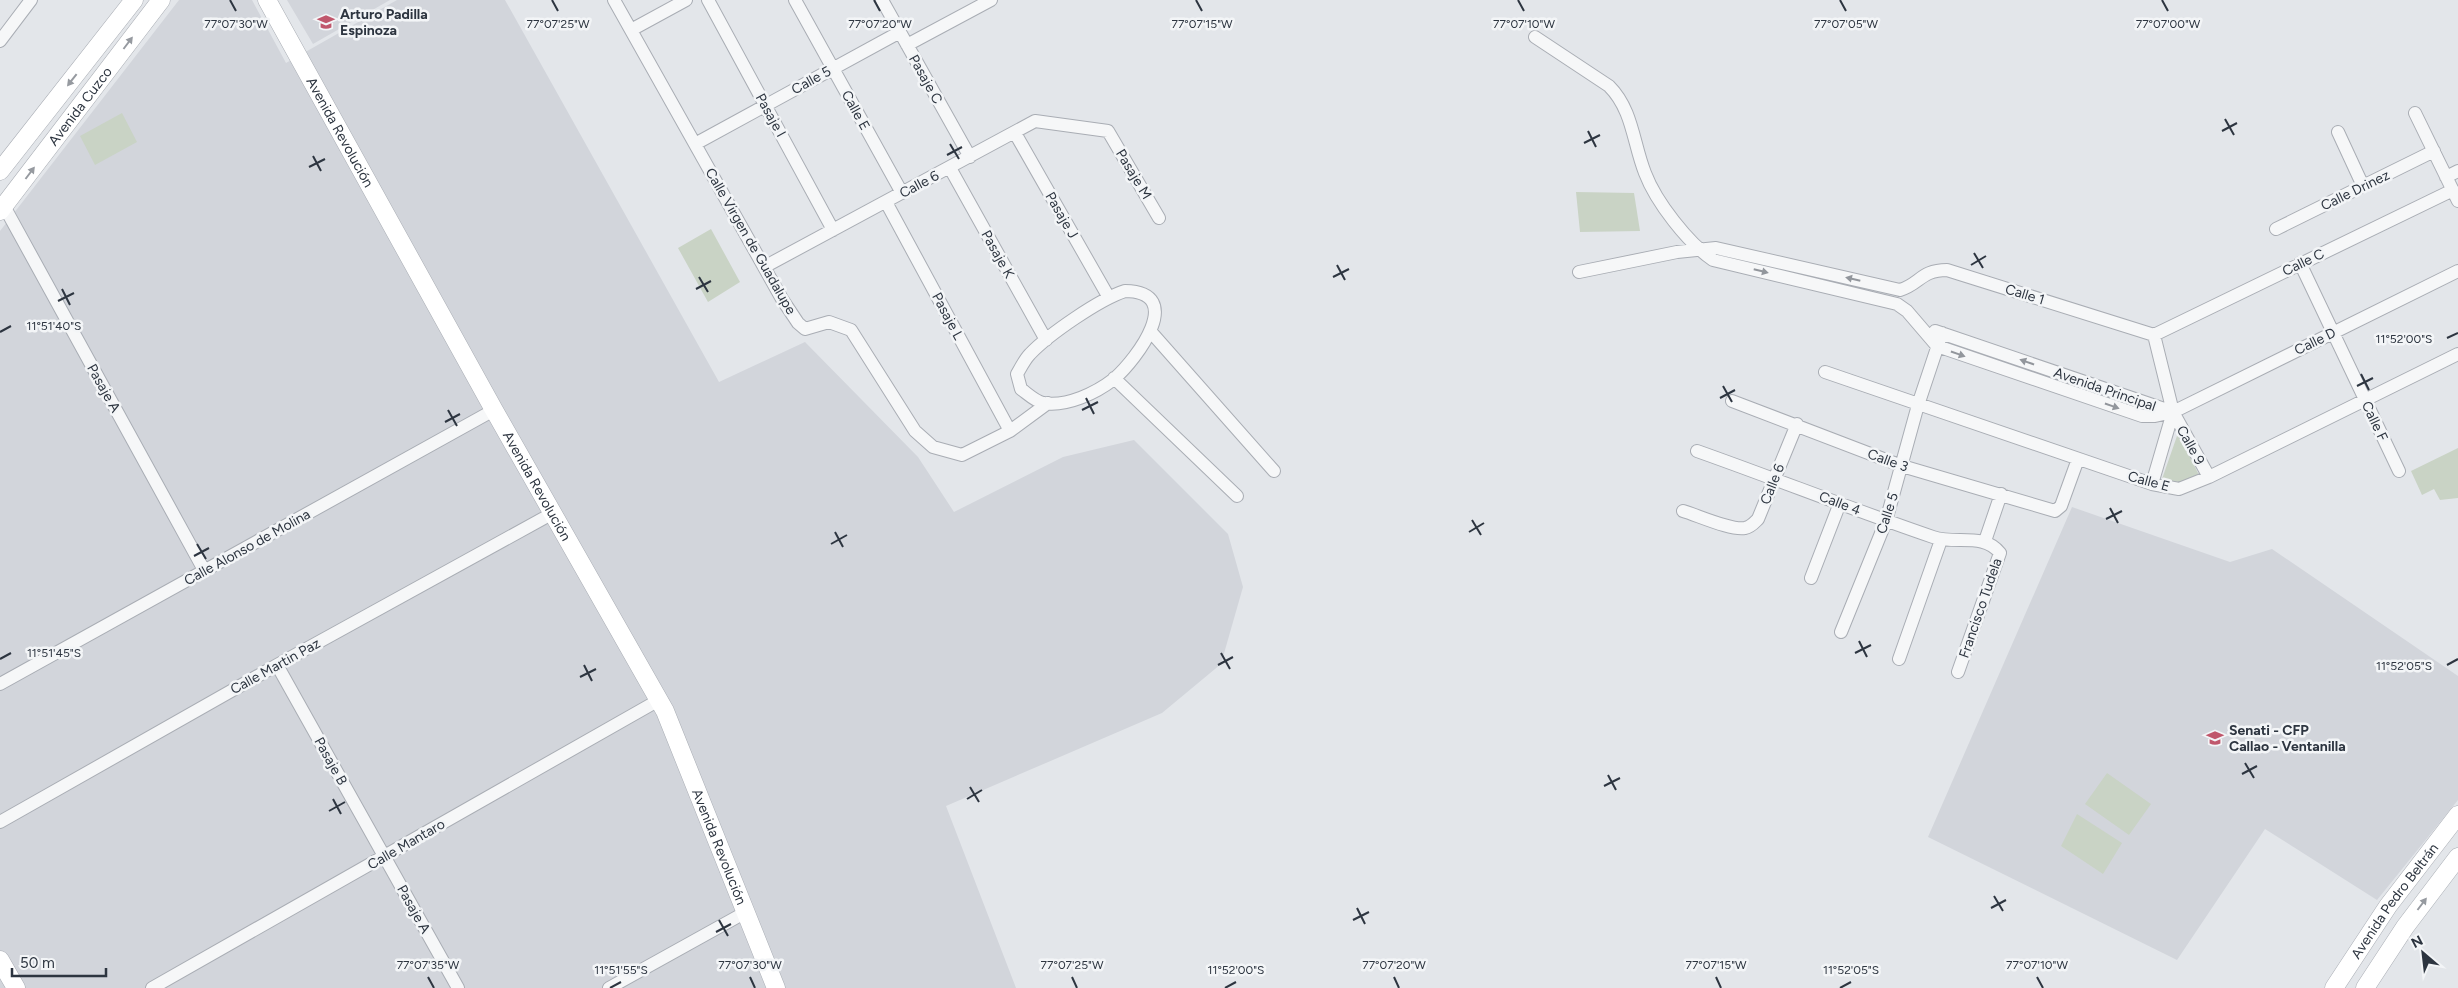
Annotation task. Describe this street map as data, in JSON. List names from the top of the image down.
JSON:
{
  "streets": {
    "street": [
      "Pasaje C",
      "Calle 5",
      "Avenida Cuzco",
      "Calle E",
      "Pasaje I",
      "Avenida Revolución",
      "Pasaje M",
      "Calle 6",
      "Calle Drinez",
      "Pasaje J",
      "Calle Virgen de Guadalupe",
      "Pasaje K",
      "Calle C",
      "Calle 1",
      "Pasaje L",
      "Calle D",
      "Pasaje A",
      "Avenida Principal",
      "Calle F",
      "Calle 9",
      "Calle 3",
      "Calle 4",
      "Calle Alonso de Molina",
      "Francisco Tudela",
      "Calle Martin Paz",
      "Pasaje B",
      "Calle Mantaro",
      "Avenida Pedro Beltrán"
    ]
  },
  "crossings": [
    ["Pasaje C", "Calle 5"],
    ["Pasaje C", "Calle 6"],
    ["Calle 5", "Calle E"],
    ["Calle 5", "Pasaje I"],
    ["Calle 5", "Calle Virgen de Guadalupe"],
    ["Calle 5", "Avenida Principal"],
    ["Calle 5", "Calle 3"],
    ["Calle 5", "Calle 4"],
    ["Avenida Cuzco", "Pasaje A"],
    ["Calle E", "Calle 6"],
    ["Calle E", "Calle F"],
    ["Calle E", "Calle 9"],
    ["Calle E", "Calle 3"],
    ["Pasaje I", "Calle 6"],
    ["Avenida Revolución", "Calle Alonso de Molina"],
    ["Avenida Revolución", "Calle Martin Paz"],
    ["Avenida Revolución", "Calle Mantaro"],
    ["Pasaje M", "Calle 6"],
    ["Calle 6", "Pasaje J"],
    ["Calle 6", "Calle Virgen de Guadalupe"],
    ["Calle 6", "Pasaje K"],
    ["Calle 6", "Pasaje L"],
    ["Calle 6", "Calle 3"],
    ["Calle 6", "Calle 4"],
    ["Calle Virgen de Guadalupe", "Pasaje L"],
    ["Calle C", "Calle 1"],
    ["Calle C", "Calle F"],
    ["Calle C", "Calle 9"],
    ["Calle 1", "Calle 9"],
    ["Calle D", "Avenida Principal"],
    ["Calle D", "Calle F"],
    ["Calle D", "Calle 9"],
    ["Pasaje A", "Calle Alonso de Molina"],
    ["Pasaje A", "Pasaje B"],
    ["Pasaje A", "Calle Mantaro"],
    ["Avenida Principal", "Calle 9"],
    ["Calle 3", "Francisco Tudela"],
    ["Calle 4", "Francisco Tudela"],
    ["Calle Martin Paz", "Pasaje B"],
    ["Pasaje B", "Calle Mantaro"]
  ],
  "places": {
    "school or university": ["Arturo Padilla Espinoza", "Senati - CFP Callao - Ventanilla"]
  },
  "scale_bar": "50 m",
  "north": "top left",
  "coordinates": [
    "77°07'30\"W",
    "77°07'25\"W",
    "77°07'20\"W",
    "77°07'15\"W",
    "77°07'10\"W",
    "77°07'05\"W",
    "77°07'00\"W",
    "11°51'40\"S",
    "11°52'00\"S",
    "11°51'45\"S",
    "11°52'05\"S",
    "77°07'35\"W",
    "11°51'55\"S"
  ]
}
